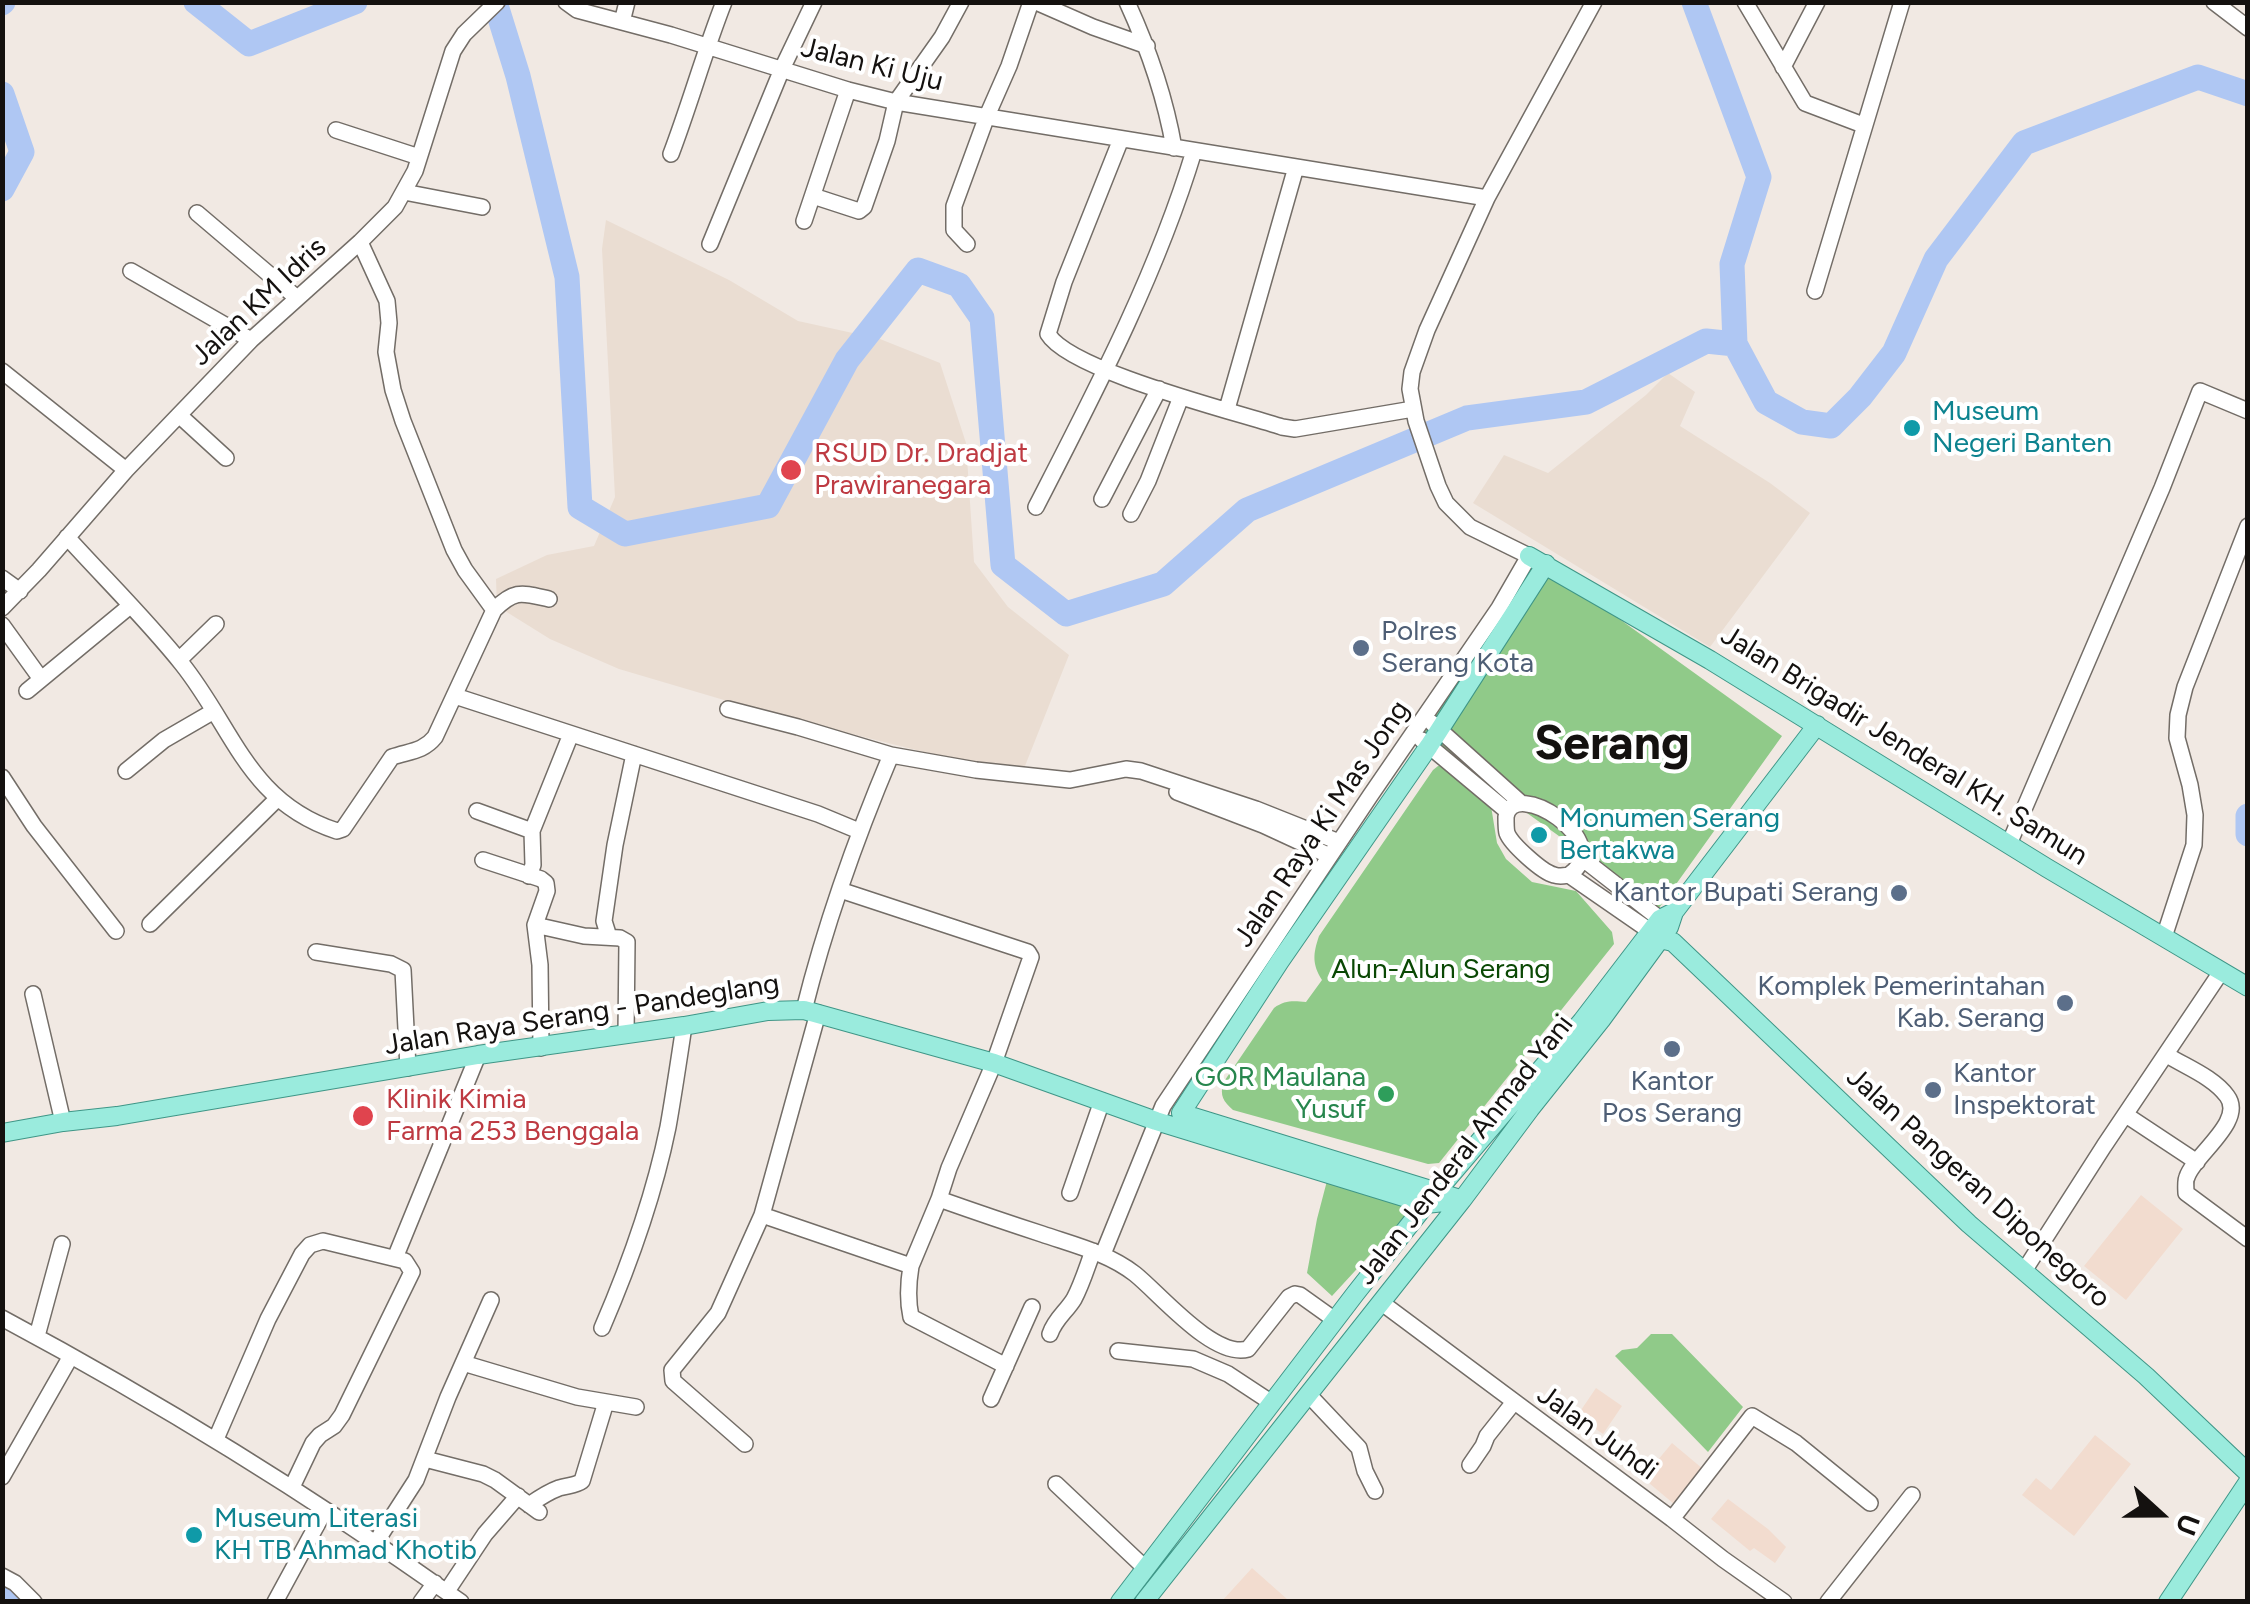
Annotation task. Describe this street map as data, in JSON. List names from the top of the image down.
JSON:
{
  "streets": {
    "main road": [
      "Jalan Brigadir Jenderal KH. Samun",
      "Jalan Raya Serang - Pandeglang",
      "Jalan Jenderal Ahmad Yani",
      "Jalan Pangeran Diponegoro"
    ],
    "street": [
      "Jalan Ki Uju",
      "Jalan KM Idris",
      "Jalan Raya Ki Mas Jong",
      "Jalan Juhdi"
    ]
  },
  "crossings": [
    ["Jalan Brigadir Jenderal KH. Samun", "Jalan Jenderal Ahmad Yani"],
    ["Jalan Raya Ki Mas Jong", "Jalan Raya Serang - Pandeglang"],
    ["Jalan Jenderal Ahmad Yani", "Jalan Pangeran Diponegoro"],
    ["Jalan Jenderal Ahmad Yani", "Jalan Juhdi"]
  ],
  "districts": ["Serang"],
  "parks": ["Alun-Alun Serang"],
  "places": [
    "Museum Negeri Banten",
    "RSUD Dr. Dradjat Prawiranegara",
    "Polres Serang Kota",
    "Monumen Serang Bertakwa",
    "Kantor Bupati Serang",
    "Komplek Pemerintahan Kab. Serang",
    "Kantor Pos Serang",
    "Kantor Inspektorat",
    "GOR Maulana Yusuf",
    "Klinik Kimia Farma 253 Benggala",
    "Museum Literasi KH TB Ahmad Khotib"
  ],
  "north": "right"
}
